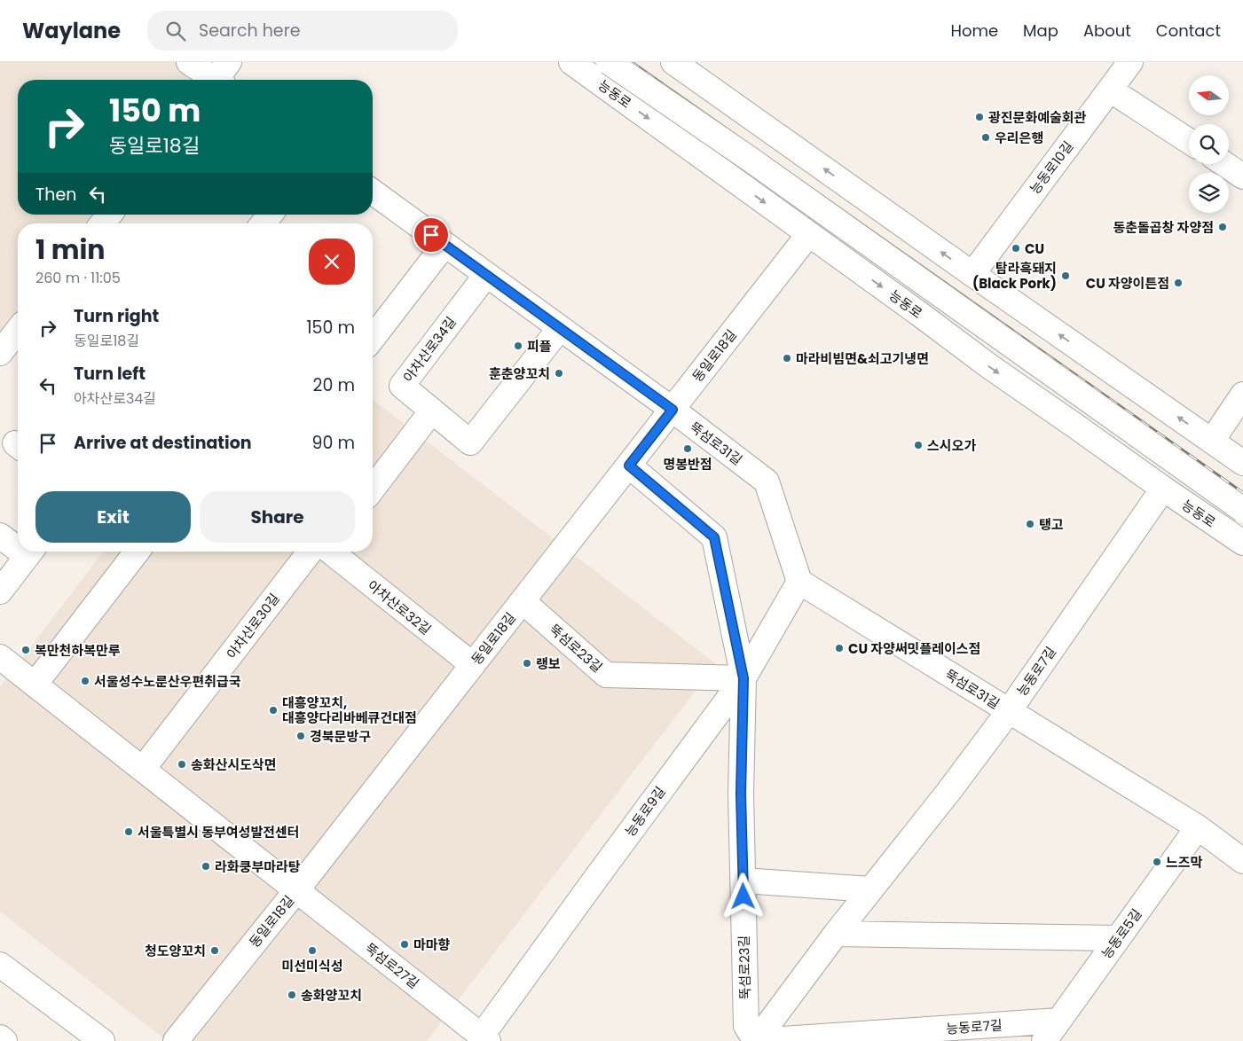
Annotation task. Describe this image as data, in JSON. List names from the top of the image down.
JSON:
{
  "streets": {
    "main road": [
      "능동로",
      "능동로10길",
      "아차산로34길",
      "동일로18길",
      "뚝섬로31길",
      "아차산로32길",
      "아차산로30길",
      "뚝섬로23길",
      "능동로7길",
      "능동로9길",
      "능동로5길",
      "뚝섬로27길"
    ]
  },
  "crossings": [
    ["능동로", "동일로18길"],
    ["능동로", "능동로7길"],
    ["동일로18길", "뚝섬로31길"],
    ["동일로18길", "아차산로32길"],
    ["동일로18길", "뚝섬로23길"],
    ["동일로18길", "뚝섬로27길"],
    ["뚝섬로31길", "능동로7길"],
    ["뚝섬로31길", "능동로9길"],
    ["뚝섬로31길", "능동로5길"],
    ["뚝섬로23길", "능동로7길"],
    ["뚝섬로23길", "능동로9길"],
    ["능동로7길", "능동로5길"],
    ["능동로9길", "뚝섬로27길"]
  ],
  "places": [
    "광진문화예술회관",
    "우리은행",
    "동춘돌곱창 자양점",
    "CU",
    "탐라흑돼지 (Black Pork)",
    "CU 자양이튼점",
    "피플",
    "마라비빔면&쇠고기냉면",
    "훈춘양꼬치",
    "스시오가",
    "명봉반점",
    "탱고",
    "CU 자양써밋플레이스점",
    "복만천하복만루",
    "랭보",
    "서울성수노룬산우편취급국",
    "대흥양꼬치, 대흥양다리바베큐건대점",
    "경북문방구",
    "송화산시도삭면",
    "서울특별시 동부여성발전센터",
    "느즈막",
    "라화쿵부마라탕",
    "마마향",
    "청도양꼬치",
    "미선미식성",
    "송화양꼬치"
  ],
  "north": "left",
  "page": {
    "header": "Waylane",
    "search": "Search here",
    "nav": [
      "Home",
      "Map",
      "About",
      "Contact"
    ],
    "turn": ["150 m", "동일로18길"],
    "then": "Then",
    "heading": ["1 min", "260 m · 11:05"],
    "list": [
      {
        "name": "Turn right",
        "note": "동일로18길",
        "value": "150 m"
      },
      {
        "name": "Turn left",
        "note": "아차산로34길",
        "value": "20 m"
      },
      {
        "name": "Arrive at destination",
        "value": "90 m"
      }
    ],
    "buttons": ["Exit", "Share"]
  }
}
